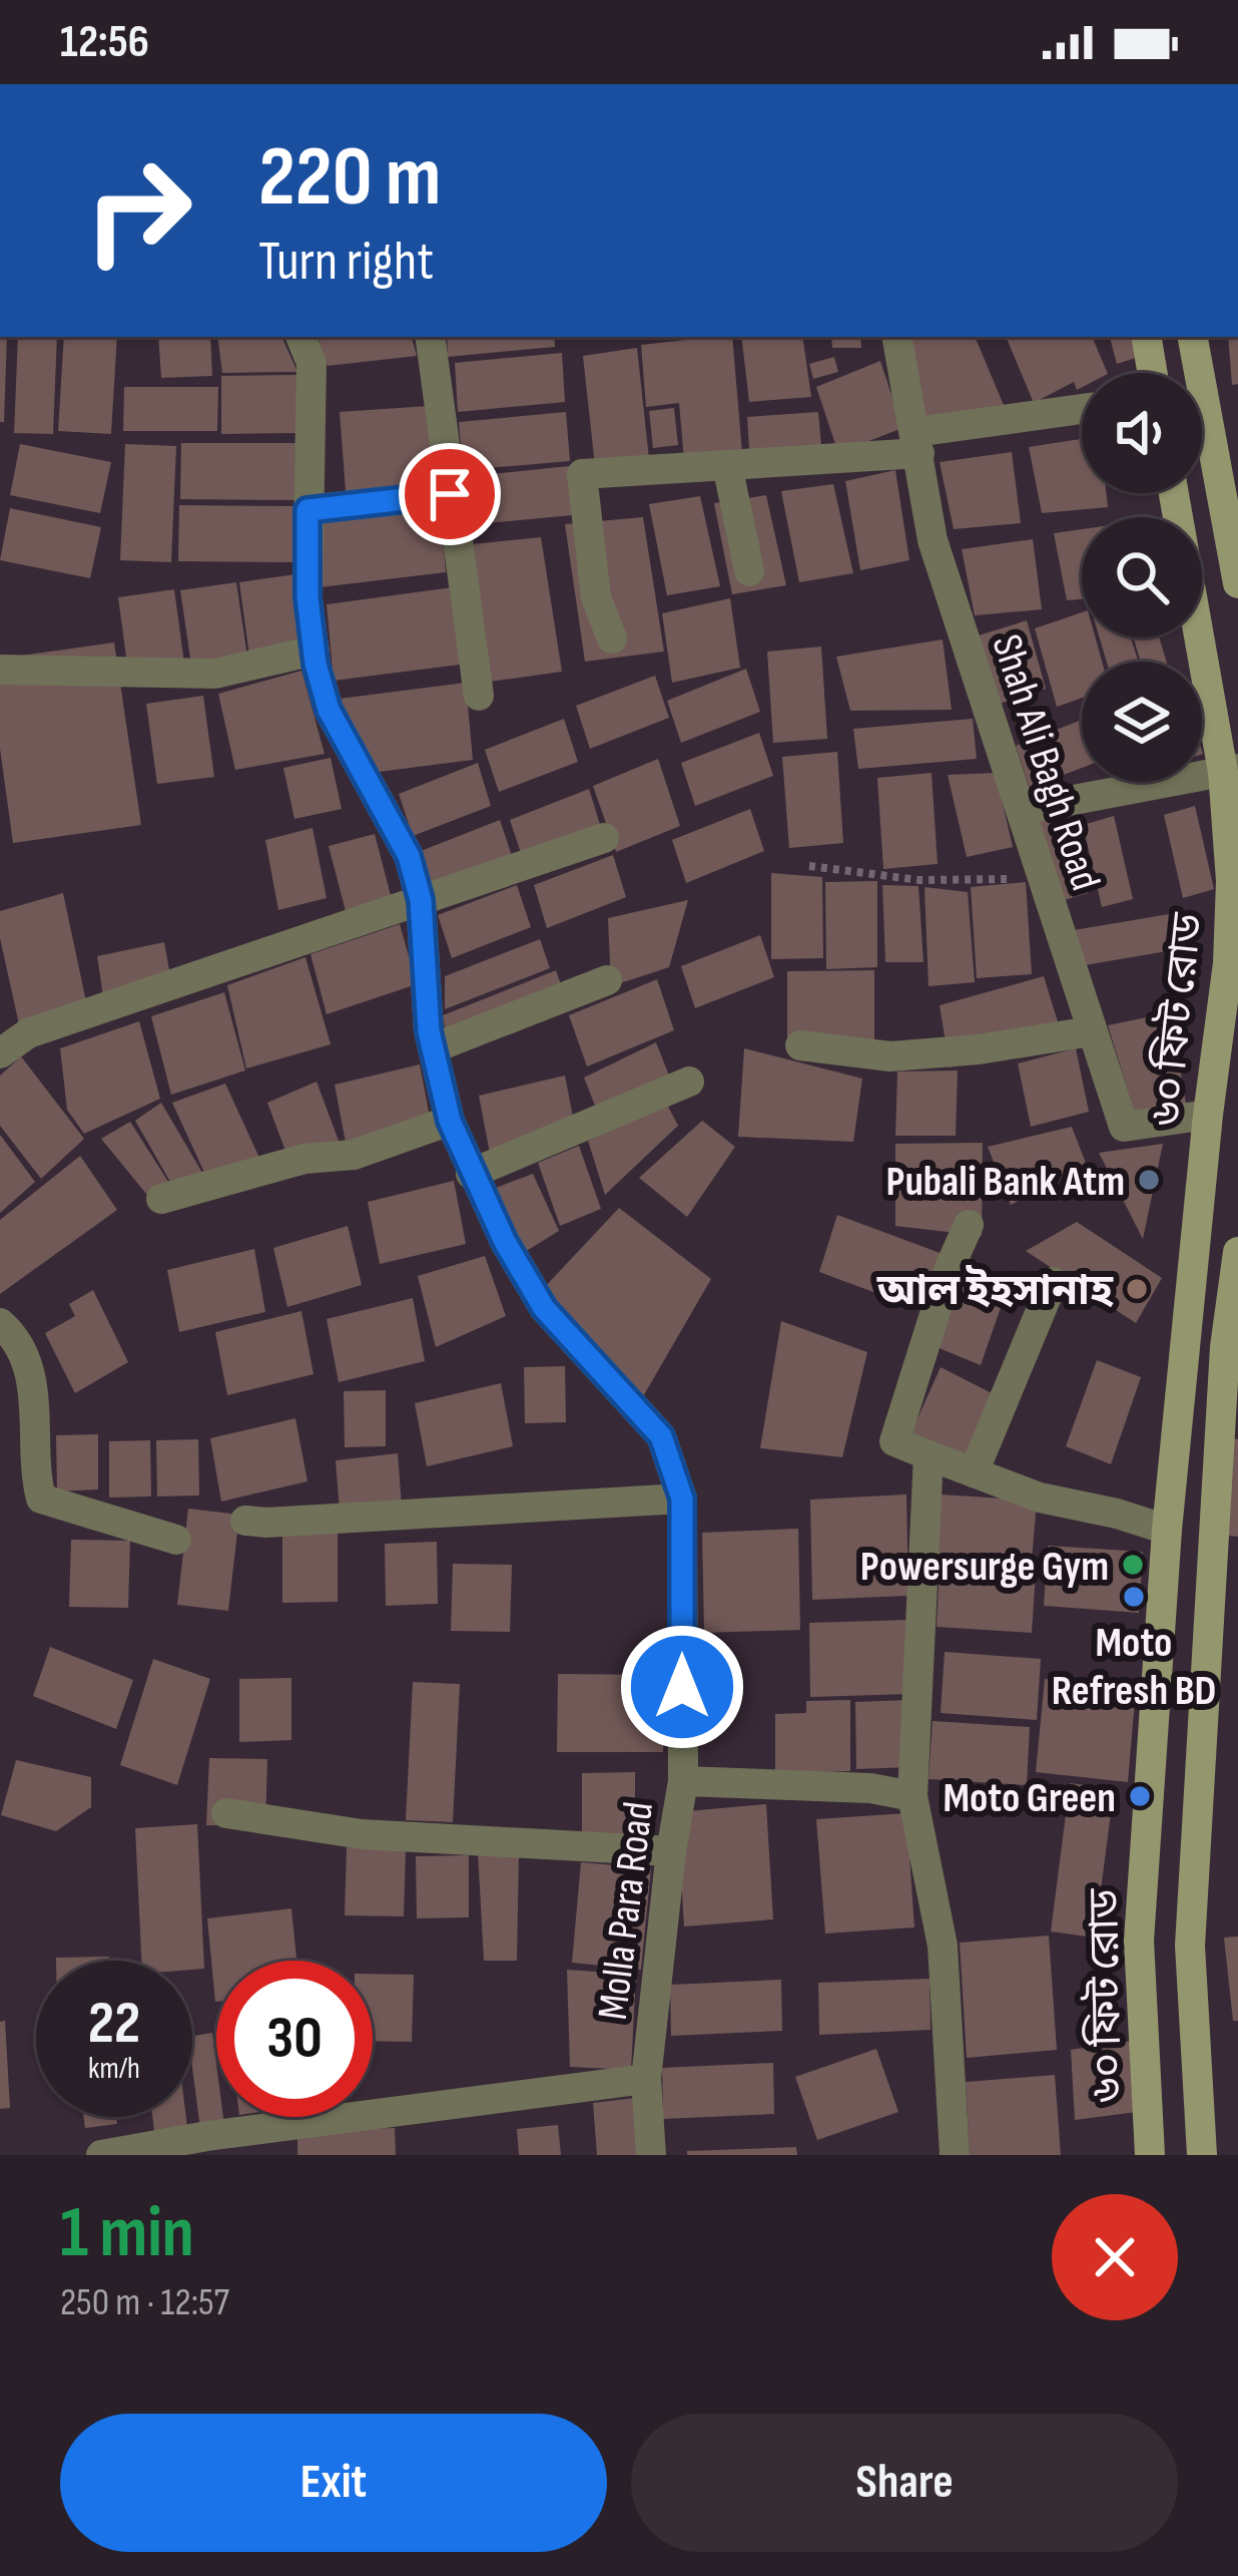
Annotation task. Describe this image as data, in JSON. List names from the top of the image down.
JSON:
{
  "streets": {
    "street": ["Shah Ali Bagh Road", "৬০ ফিট রোড", "Molla Para Road"]
  },
  "crossings": [
    ["Shah Ali Bagh Road", "৬০ ফিট রোড"]
  ],
  "places": [
    "Pubali Bank Atm",
    "আল ইহসানাহ",
    "Powersurge Gym",
    "Moto Refresh BD",
    "Moto Green"
  ],
  "page": {
    "status": "12:56",
    "turn": ["220 m", "Turn right"],
    "speed": "22 km/h",
    "limit": "30",
    "heading": ["1 min", "250 m · 12:57"],
    "buttons": ["Exit", "Share"]
  }
}
